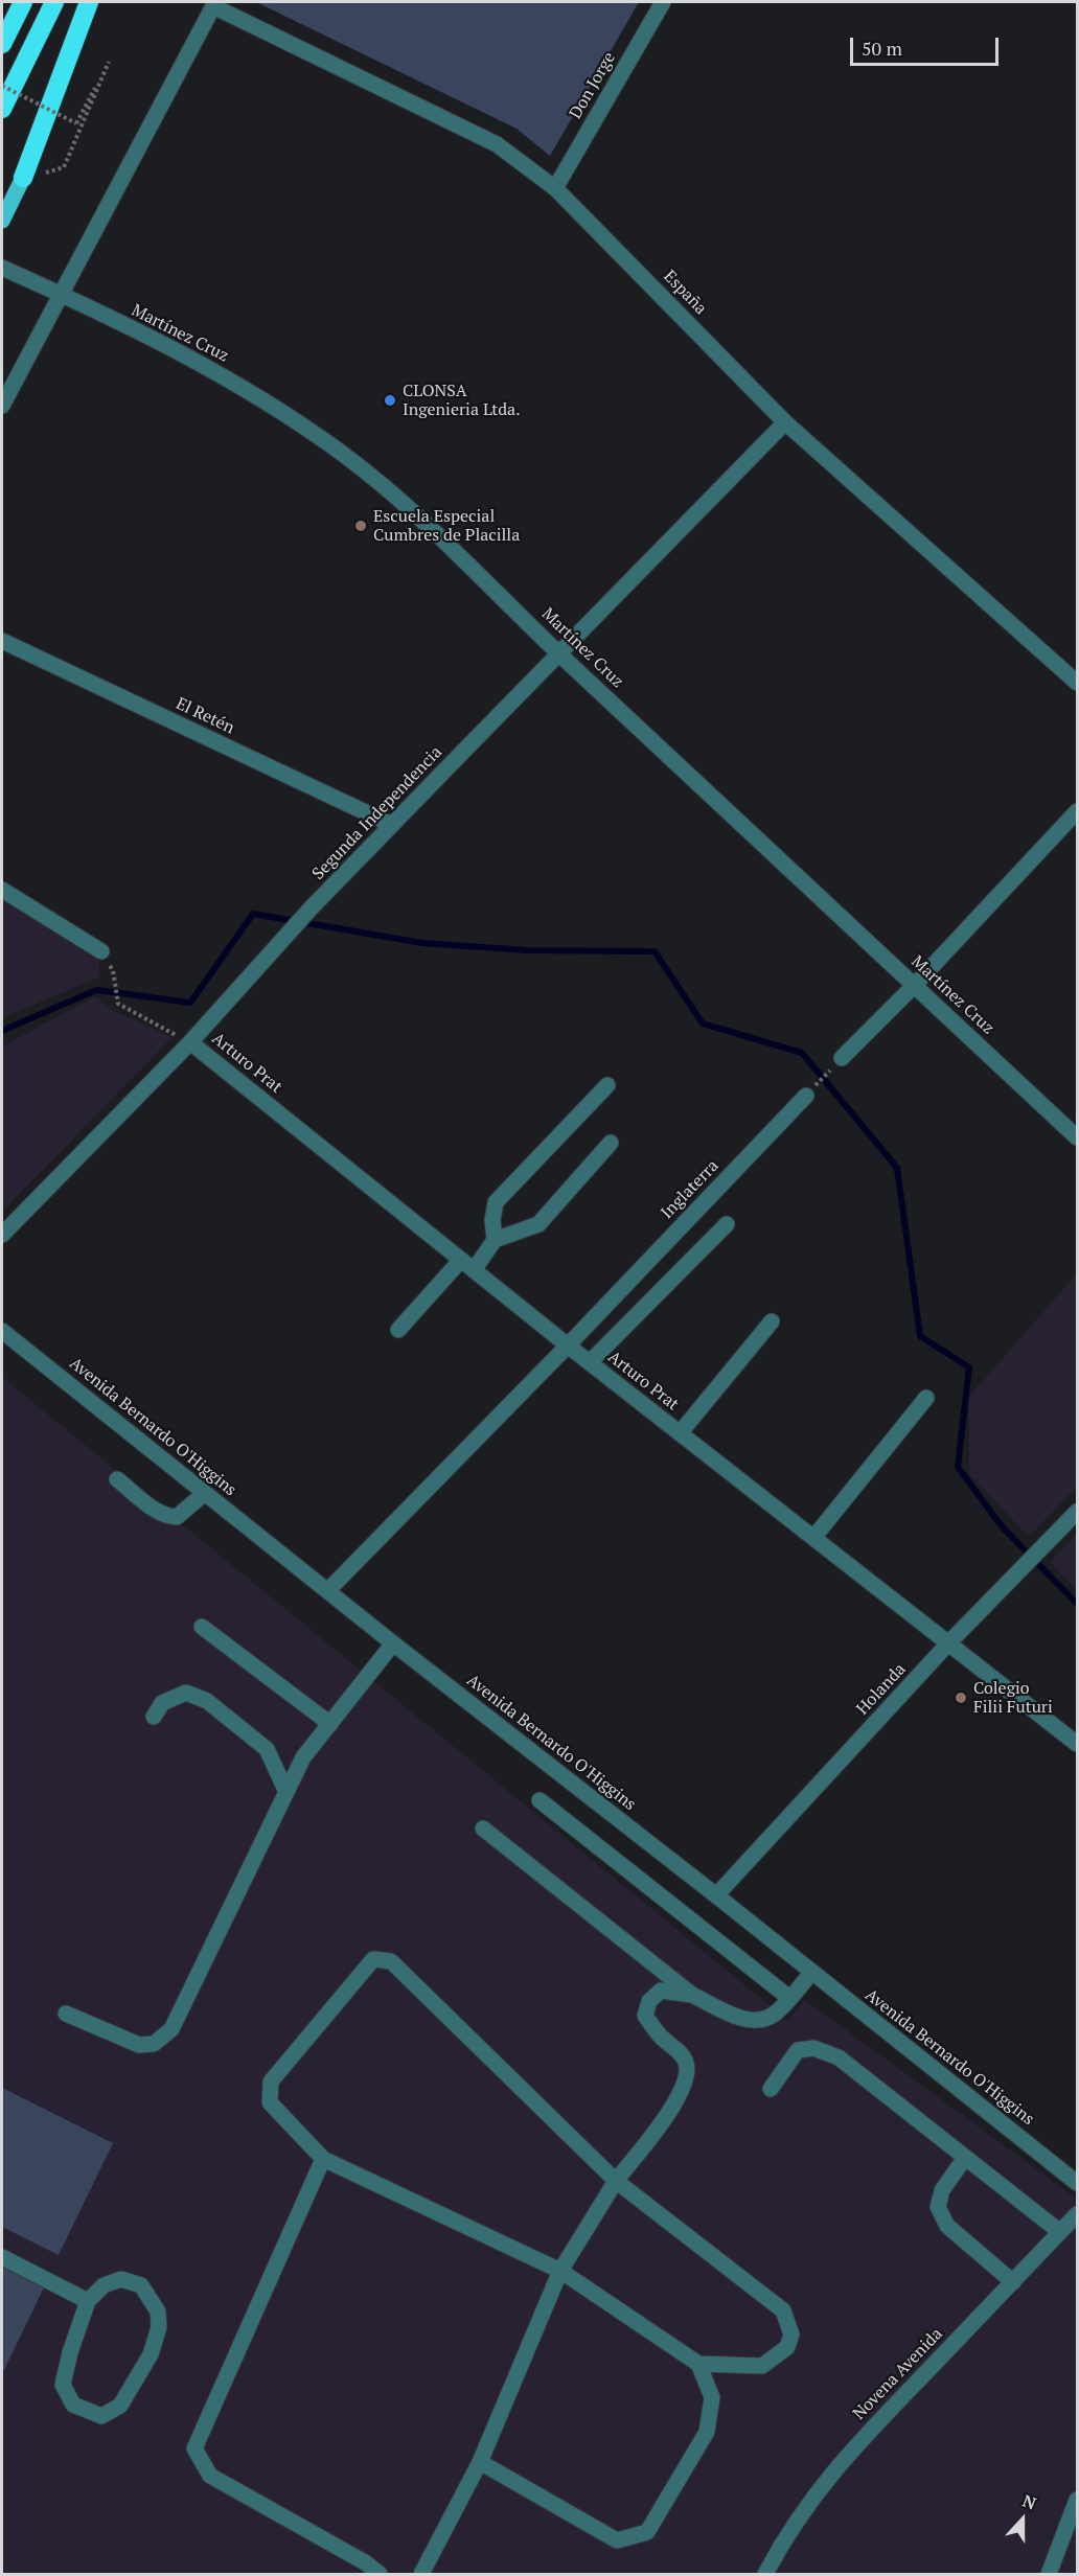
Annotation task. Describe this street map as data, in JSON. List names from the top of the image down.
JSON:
{
  "streets": {
    "street": [
      "Don Jorge",
      "España",
      "Martínez Cruz",
      "El Retén",
      "Segunda Independencia",
      "Arturo Prat",
      "Inglaterra",
      "Avenida Bernardo O'Higgins",
      "Holanda",
      "Novena Avenida"
    ]
  },
  "crossings": [
    ["Don Jorge", "España"],
    ["España", "Martínez Cruz"],
    ["España", "Segunda Independencia"],
    ["Martínez Cruz", "Segunda Independencia"],
    ["El Retén", "Segunda Independencia"],
    ["Segunda Independencia", "Arturo Prat"],
    ["Arturo Prat", "Inglaterra"],
    ["Arturo Prat", "Holanda"],
    ["Inglaterra", "Avenida Bernardo O'Higgins"],
    ["Avenida Bernardo O'Higgins", "Holanda"]
  ],
  "places": ["CLONSA Ingenieria Ltda.", "Escuela Especial Cumbres de Placilla", "Colegio Filii Futuri"],
  "scale_bar": "50 m",
  "north": "top"
}
